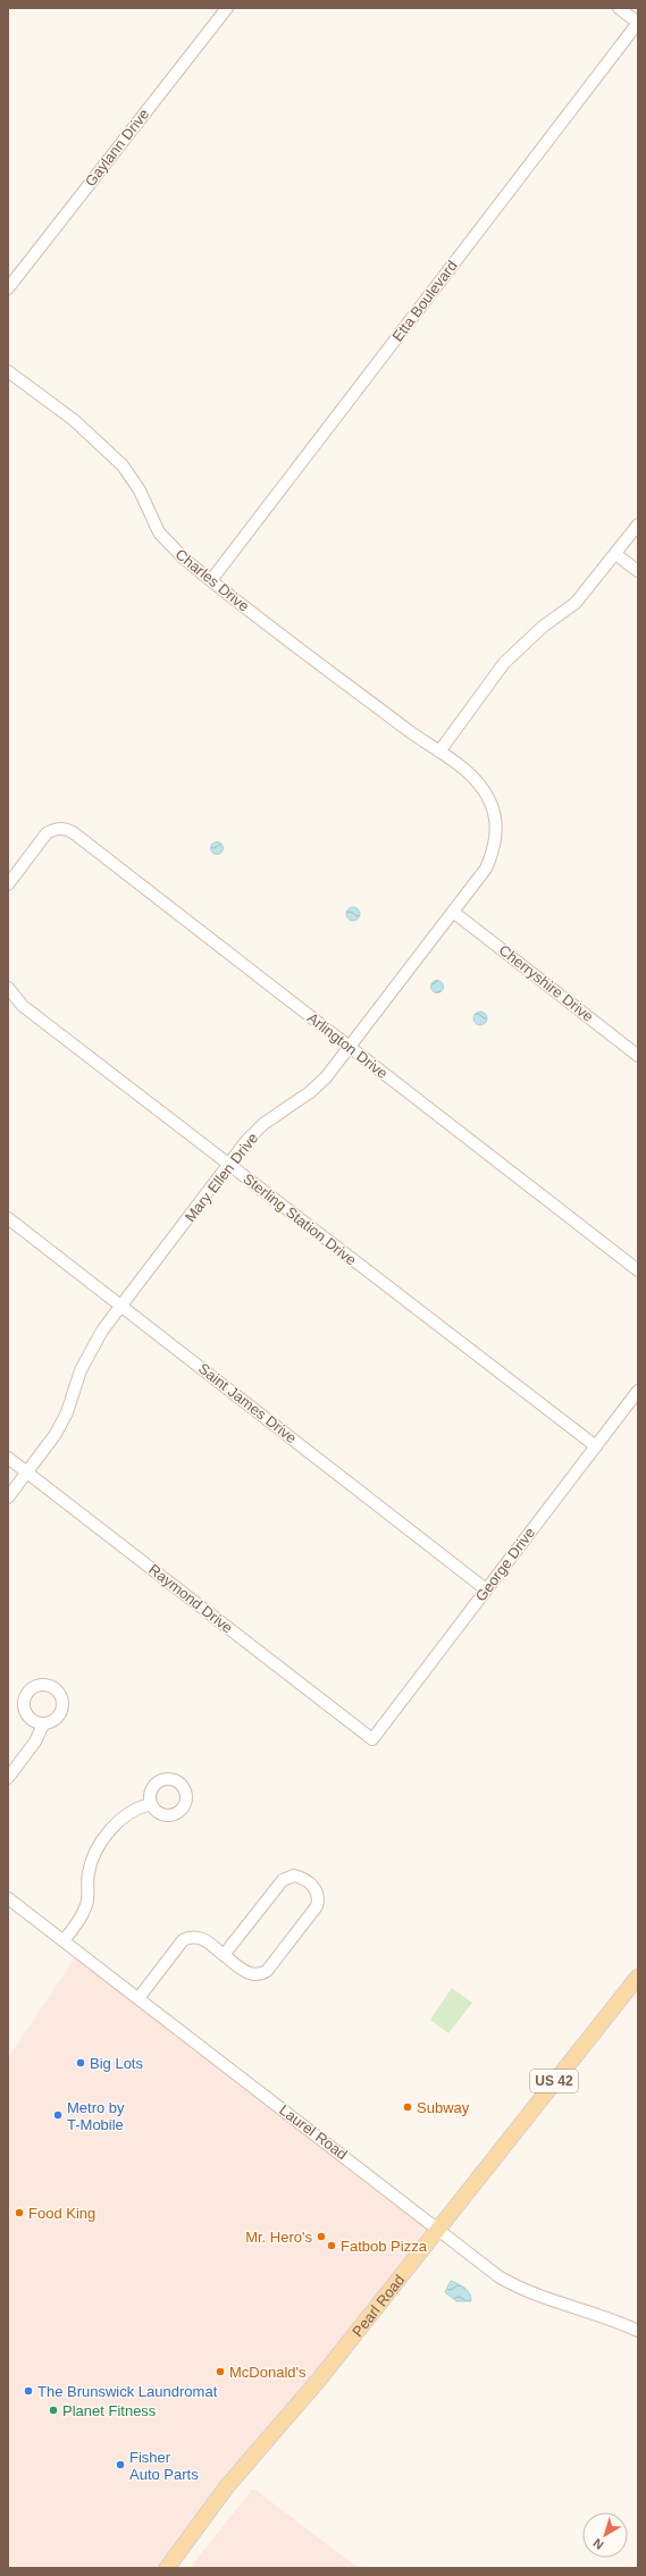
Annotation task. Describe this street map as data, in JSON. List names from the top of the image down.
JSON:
{
  "streets": {
    "main road": ["US 42", "Pearl Road"],
    "street": [
      "Gaylann Drive",
      "Etta Boulevard",
      "Charles Drive",
      "Cherryshire Drive",
      "Arlington Drive",
      "Mary Ellen Drive",
      "Sterling Station Drive",
      "Saint James Drive",
      "George Drive",
      "Raymond Drive",
      "Laurel Road"
    ]
  },
  "crossings": [
    ["Etta Boulevard", "Charles Drive"],
    ["Charles Drive", "Mary Ellen Drive"],
    ["Cherryshire Drive", "Mary Ellen Drive"],
    ["Arlington Drive", "Mary Ellen Drive"],
    ["Mary Ellen Drive", "Sterling Station Drive"],
    ["Mary Ellen Drive", "Saint James Drive"],
    ["Mary Ellen Drive", "Raymond Drive"],
    ["Sterling Station Drive", "George Drive"],
    ["Saint James Drive", "George Drive"],
    ["George Drive", "Raymond Drive"],
    ["Laurel Road", "Pearl Road"]
  ],
  "places": [
    "Big Lots",
    "Subway",
    "Metro by T-Mobile",
    "Food King",
    "Mr. Hero's",
    "Fatbob Pizza",
    "McDonald's",
    "The Brunswick Laundromat",
    "Planet Fitness",
    "Fisher Auto Parts"
  ],
  "north": "bottom left"
}
